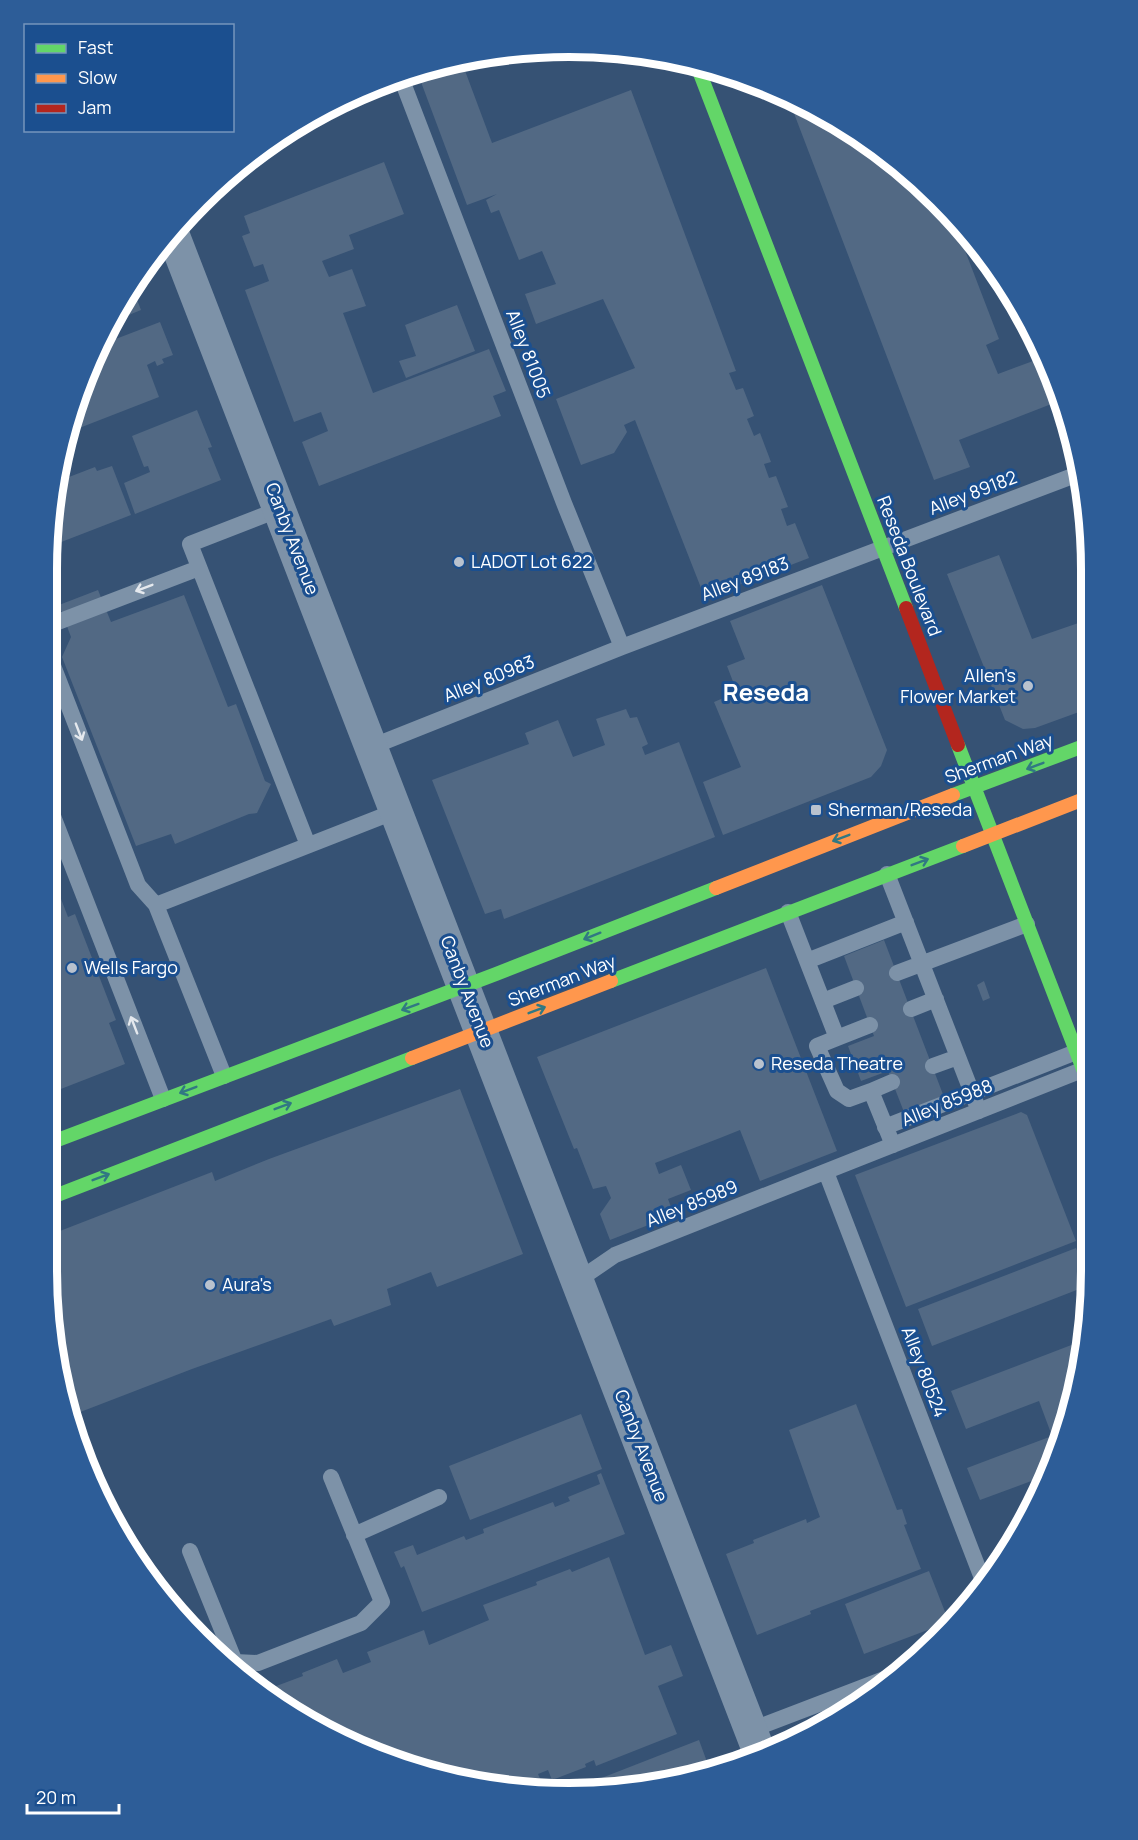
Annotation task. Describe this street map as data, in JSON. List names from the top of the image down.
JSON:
{
  "streets": {
    "main road": ["Reseda Boulevard", "Sherman Way"],
    "street": ["Canby Avenue"],
    "lane": [
      "Alley 81005",
      "Alley 89182",
      "Alley 89183",
      "Alley 80983",
      "Alley 85988",
      "Alley 85989",
      "Alley 80524"
    ]
  },
  "crossings": [
    ["Alley 81005", "Alley 89183"],
    ["Alley 81005", "Alley 80983"],
    ["Alley 89182", "Reseda Boulevard"],
    ["Alley 89182", "Alley 89183"],
    ["Canby Avenue", "Alley 80983"],
    ["Canby Avenue", "Sherman Way"],
    ["Canby Avenue", "Alley 85989"],
    ["Reseda Boulevard", "Alley 89183"],
    ["Reseda Boulevard", "Sherman Way"],
    ["Alley 89183", "Alley 80983"],
    ["Alley 85988", "Alley 85989"],
    ["Alley 85988", "Alley 80524"],
    ["Alley 85989", "Alley 80524"]
  ],
  "districts": ["Reseda"],
  "places": {
    "other": [
      "LADOT Lot 622",
      "Allen's Flower Market",
      "Wells Fargo",
      "Reseda Theatre",
      "Aura's"
    ],
    "transit": ["Sherman/Reseda"]
  },
  "legend": ["Fast", "Slow", "Jam"],
  "scale_bar": "20 m"
}
